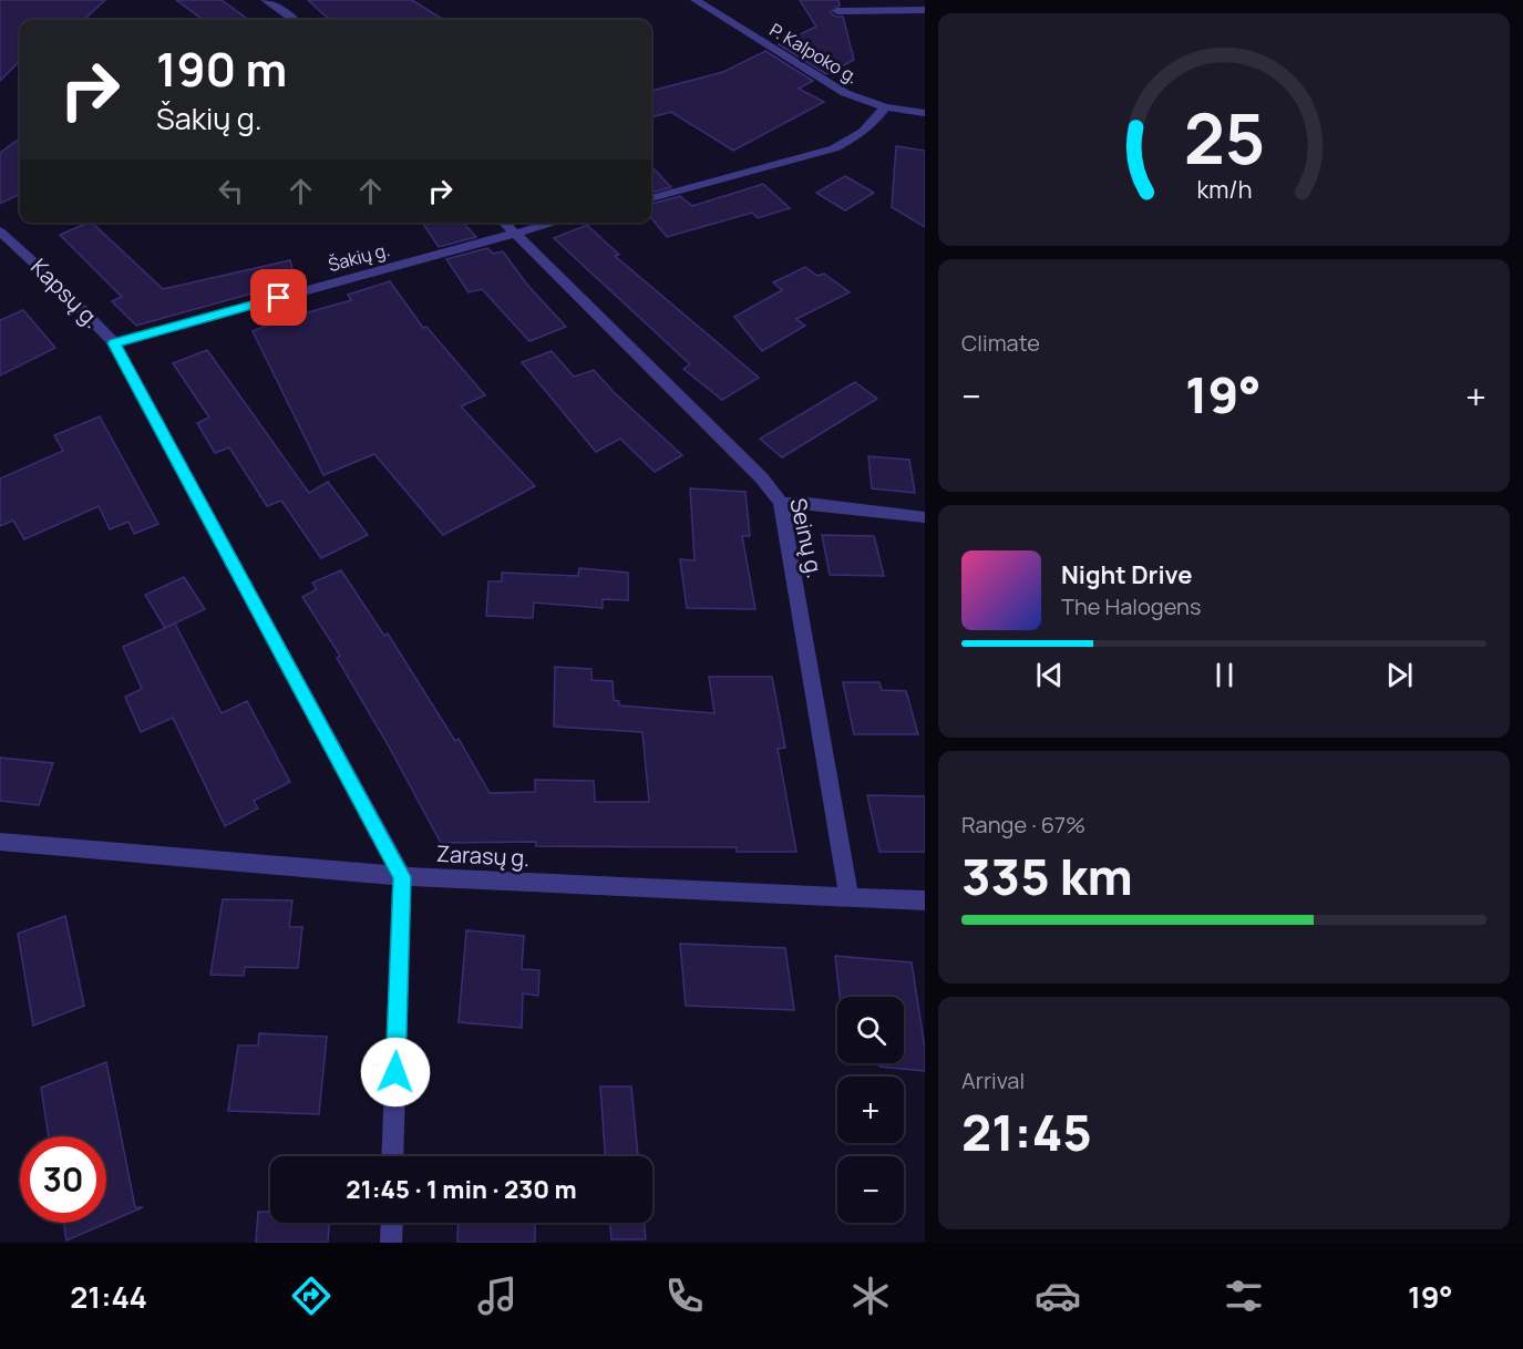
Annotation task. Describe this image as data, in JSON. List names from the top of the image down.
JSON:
{
  "streets": {
    "street": [
      "P. Kalpoko g.",
      "Šakių g.",
      "Kapsų g.",
      "Seinų g.",
      "Zarasų g."
    ]
  },
  "crossings": [
    ["Šakių g.", "Kapsų g."],
    ["Šakių g.", "Seinų g."],
    ["Kapsų g.", "Zarasų g."],
    ["Seinų g.", "Zarasų g."]
  ],
  "page": {
    "turn": ["190 m", "Šakių g."],
    "tile": [
      "Climate",
      ["Range · 67%", "335 km"],
      ["Arrival", "21:45"]
    ],
    "heat": ["−", "19°", "+"],
    "song": ["Night Drive", "The Halogens"],
    "map_buttons": ["+", "−"],
    "limit": "30",
    "trip": "21:45 · 1 min · 230 m",
    "tabs": ["21:44", "19°"],
    "gauge": ["25", "km/h"]
  }
}
